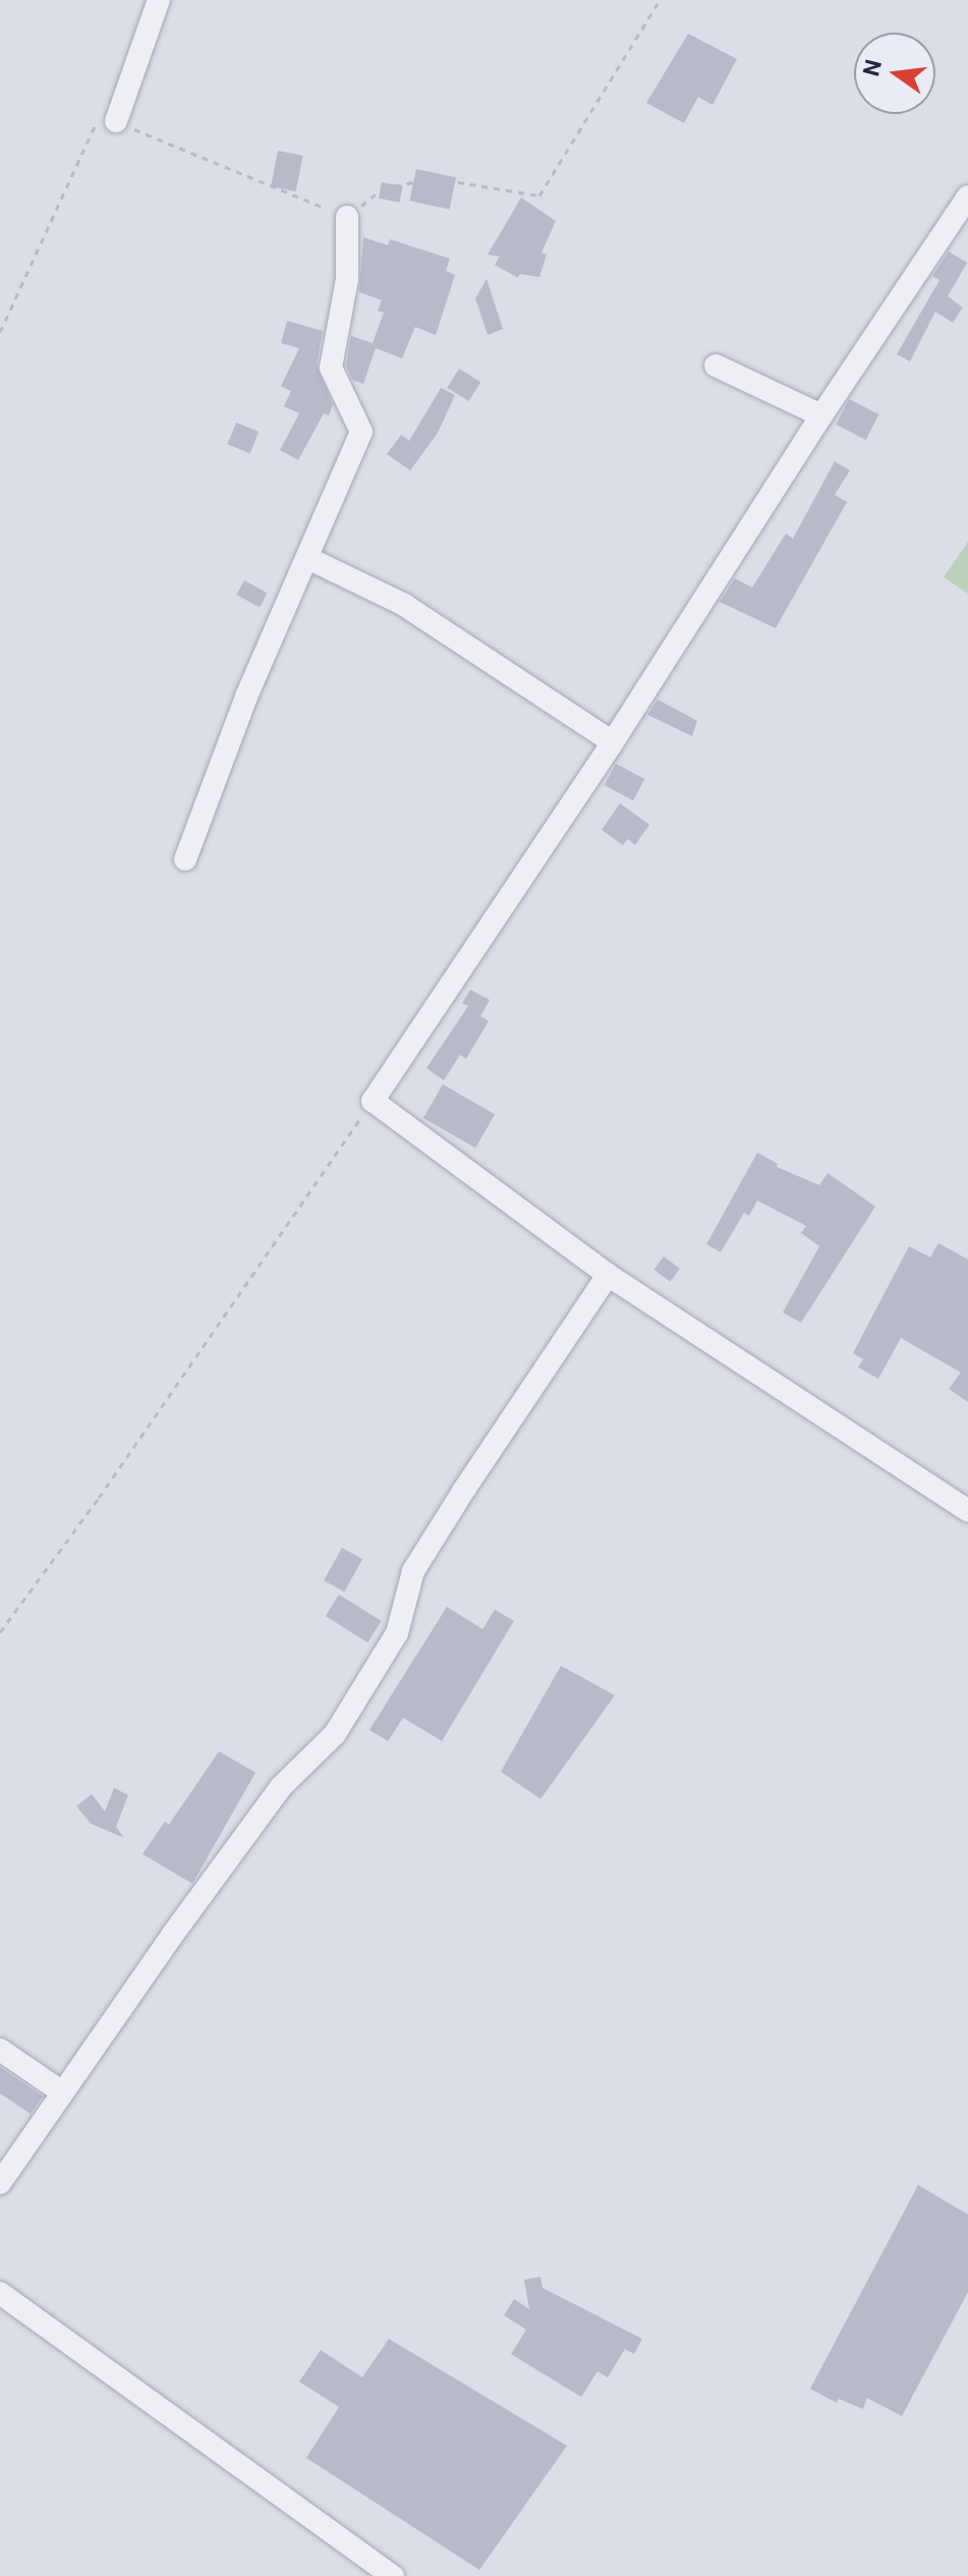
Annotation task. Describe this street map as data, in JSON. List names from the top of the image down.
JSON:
{
  "north": "left"
}
